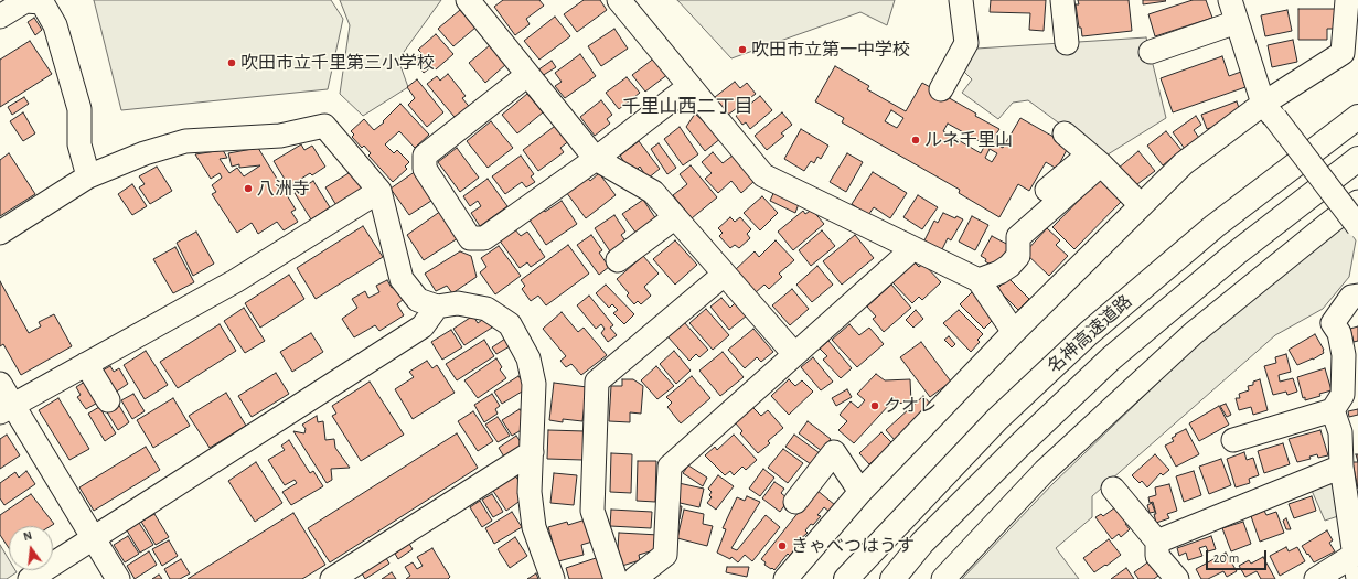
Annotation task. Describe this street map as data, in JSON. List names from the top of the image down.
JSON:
{
  "streets": {
    "highway": ["名神高速道路"]
  },
  "districts": ["千里山西二丁目"],
  "places": [
    "吹田市立第一中学校",
    "吹田市立千里第三小学校",
    "ルネ千里山",
    "八洲寺",
    "クオレ",
    "きゃべつはうす"
  ],
  "scale_bar": "20 m",
  "north": "top"
}
